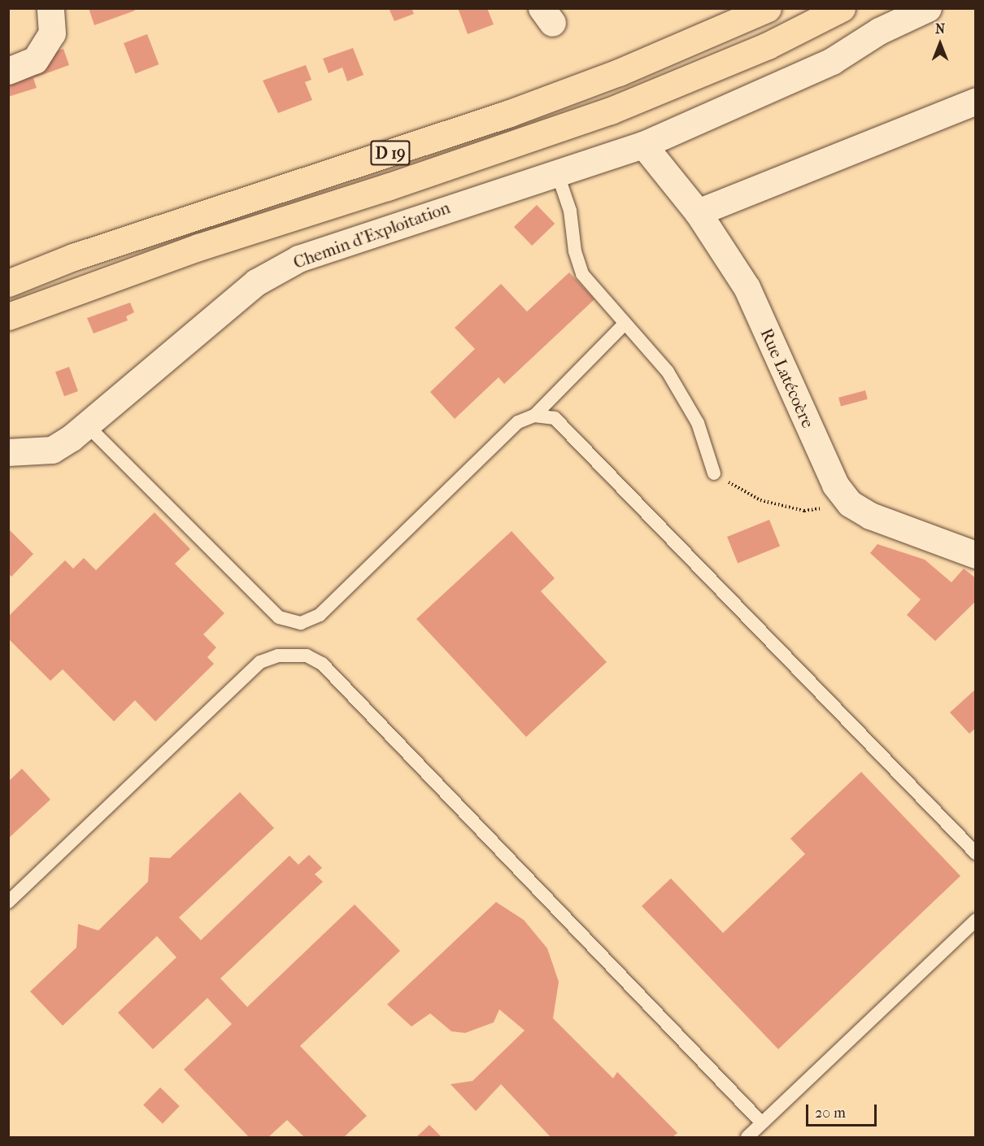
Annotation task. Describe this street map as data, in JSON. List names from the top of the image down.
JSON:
{
  "streets": {
    "main road": ["D 19"],
    "street": ["Chemin d'Exploitation", "Rue Latécoère"]
  },
  "crossings": [
    ["Chemin d'Exploitation", "Rue Latécoère"]
  ],
  "scale_bar": "20 m",
  "north": "top"
}
